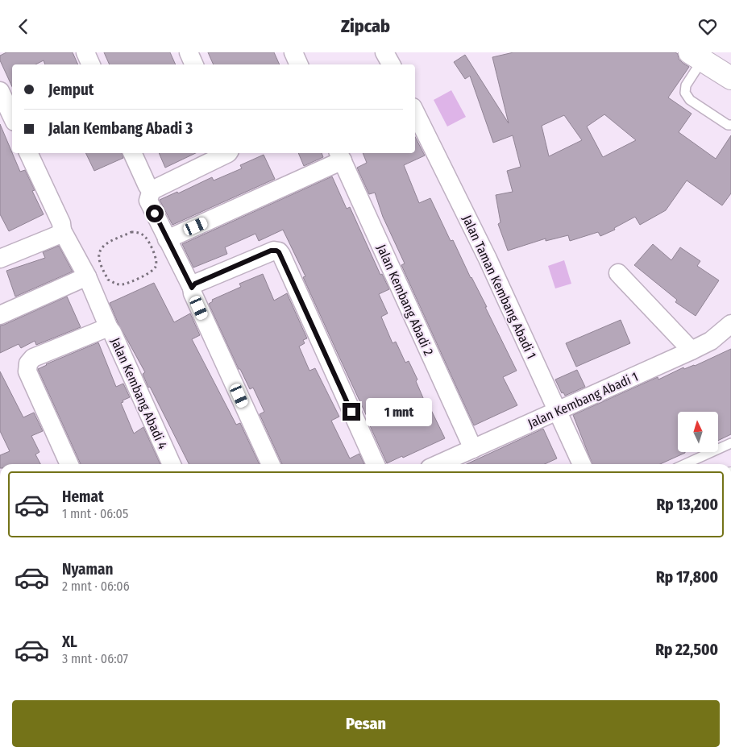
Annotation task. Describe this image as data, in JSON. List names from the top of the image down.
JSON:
{
  "streets": {
    "street": [
      "Jalan Taman Kembang Abadi 1",
      "Jalan Kembang Abadi 2",
      "Jalan Kembang Abadi 4",
      "Jalan Kembang Abadi 1"
    ]
  },
  "crossings": [
    ["Jalan Taman Kembang Abadi 1", "Jalan Kembang Abadi 1"],
    ["Jalan Kembang Abadi 2", "Jalan Kembang Abadi 1"]
  ],
  "north": "top",
  "page": {
    "header": "Zipcab",
    "banner": ["Jemput", "Jalan Kembang Abadi 3"],
    "bubble": "1 mnt",
    "list": [
      {
        "name": "Hemat",
        "note": "1 mnt · 06:05",
        "value": "Rp 13,200"
      },
      {
        "name": "Nyaman",
        "note": "2 mnt · 06:06",
        "value": "Rp 17,800"
      },
      {
        "name": "XL",
        "note": "3 mnt · 06:07",
        "value": "Rp 22,500"
      }
    ],
    "buttons": "Pesan"
  }
}
